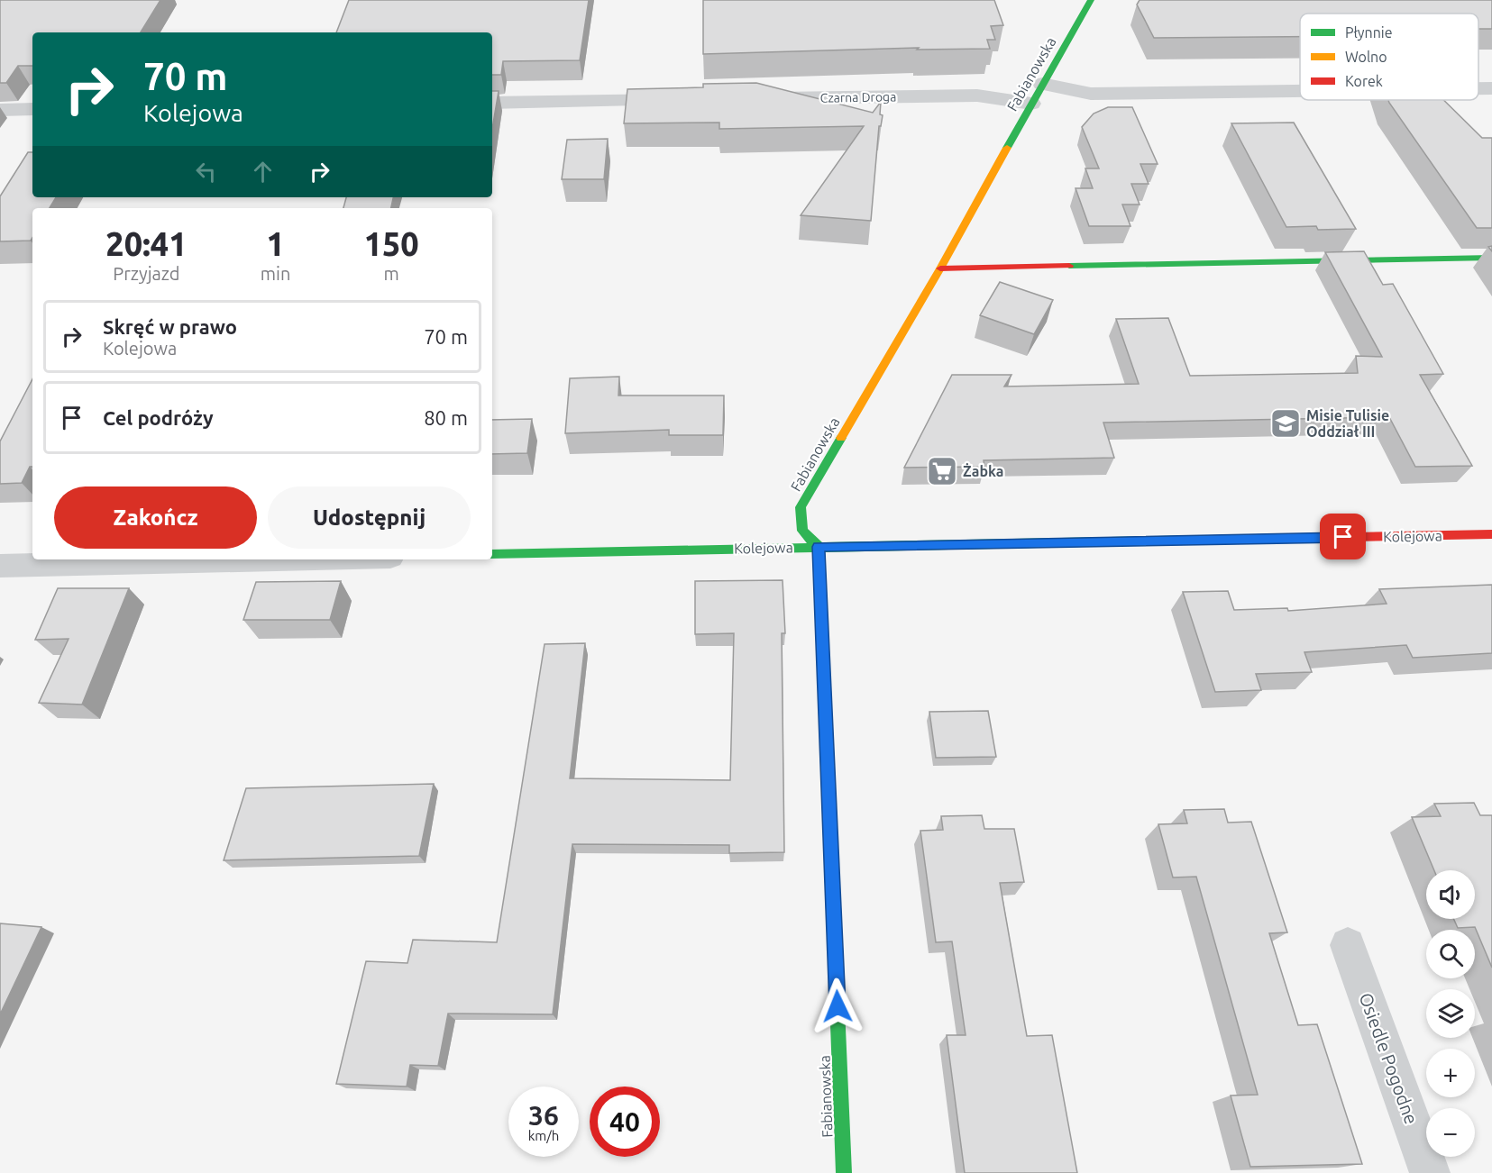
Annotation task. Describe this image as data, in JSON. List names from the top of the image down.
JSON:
{
  "streets": {
    "street": [
      "Fabianowska",
      "Czarna Droga",
      "Kolejowa",
      "Osiedle Pogodne"
    ]
  },
  "crossings": [
    ["Fabianowska", "Czarna Droga"],
    ["Fabianowska", "Kolejowa"]
  ],
  "places": {
    "school or university": ["Misie Tulisie Oddział III"],
    "supermarket": ["Żabka"]
  },
  "legend": ["Płynnie", "Wolno", "Korek"],
  "page": {
    "turn": ["70 m", "Kolejowa"],
    "eta": [
      "20:41",
      "Przyjazd",
      "1",
      "min",
      "150",
      "m"
    ],
    "list": [
      {
        "name": "Skręć w prawo",
        "note": "Kolejowa",
        "value": "70 m"
      },
      {
        "name": "Cel podróży",
        "value": "80 m"
      }
    ],
    "buttons": ["Zakończ", "Udostępnij"],
    "map_buttons": ["+", "−"],
    "speed": "36 km/h",
    "limit": "40"
  }
}
